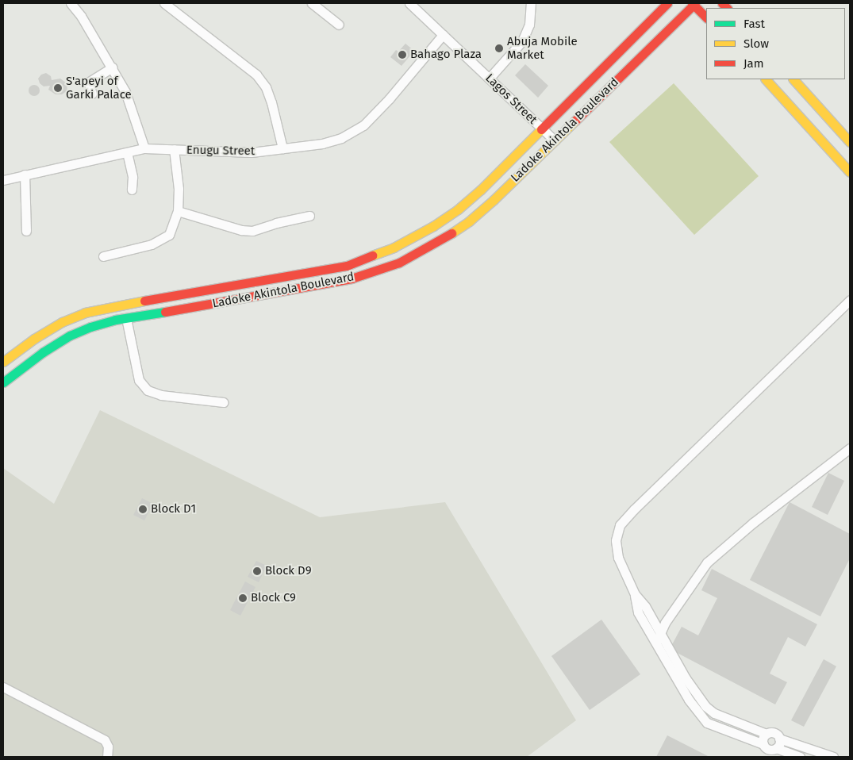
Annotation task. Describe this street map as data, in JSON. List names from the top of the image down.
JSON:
{
  "streets": {
    "street": ["Lagos Street", "Ladoke Akintola Boulevard", "Enugu Street"]
  },
  "crossings": [
    ["Lagos Street", "Ladoke Akintola Boulevard"],
    ["Lagos Street", "Enugu Street"]
  ],
  "places": [
    "Abuja Mobile Market",
    "Bahago Plaza",
    "S'apeyi of Garki Palace",
    "Block D1",
    "Block D9",
    "Block C9"
  ],
  "legend": ["Fast", "Slow", "Jam"]
}
